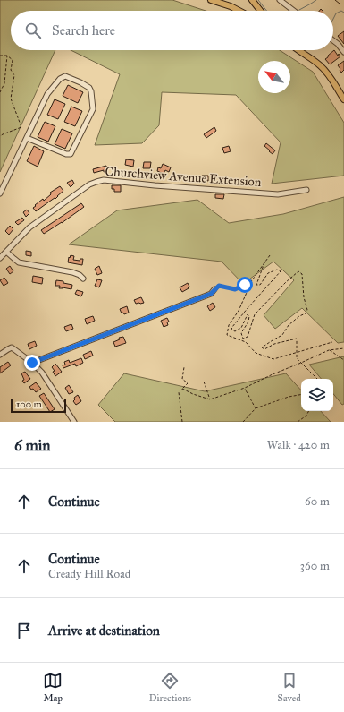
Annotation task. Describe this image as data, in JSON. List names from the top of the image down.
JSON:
{
  "streets": {
    "street": ["Churchview Avenue Extension"]
  },
  "scale_bar": "100 m",
  "north": "top left",
  "page": {
    "search": "Search here",
    "scale": "100 m",
    "heading": ["6 min", "Walk · 420 m"],
    "list": [
      ["Continue", "60 m"],
      ["Continue", "Cready Hill Road", "360 m"],
      "Arrive at destination"
    ],
    "nav": ["Map", "Directions", "Saved"]
  }
}
